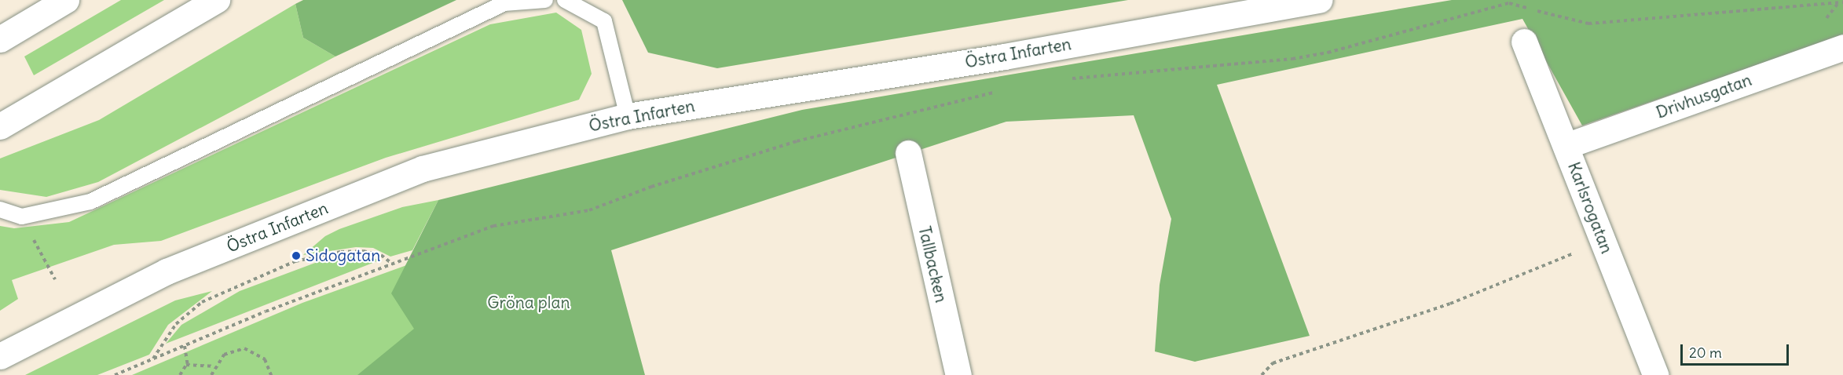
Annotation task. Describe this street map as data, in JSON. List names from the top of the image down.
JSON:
{
  "streets": {
    "main road": [
      "Östra Infarten",
      "Drivhusgatan",
      "Karlsrogatan",
      "Tallbacken"
    ]
  },
  "crossings": [
    ["Drivhusgatan", "Karlsrogatan"]
  ],
  "parks": ["Gröna plan"],
  "places": ["Sidogatan"],
  "scale_bar": "20 m"
}
